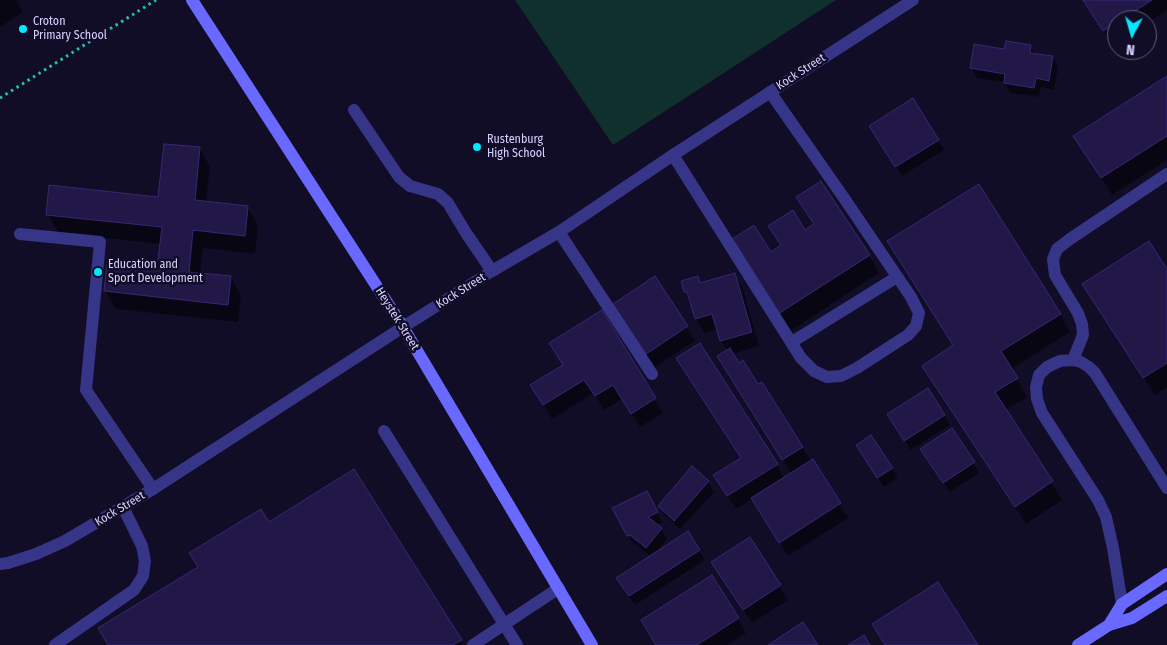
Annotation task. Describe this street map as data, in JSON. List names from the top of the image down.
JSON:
{
  "streets": {
    "street": ["Kock Street", "Heystek Street"]
  },
  "crossings": [
    ["Kock Street", "Heystek Street"]
  ],
  "places": ["Croton Primary School", "Rustenburg High School", "Education and Sport Development"],
  "north": "bottom"
}
